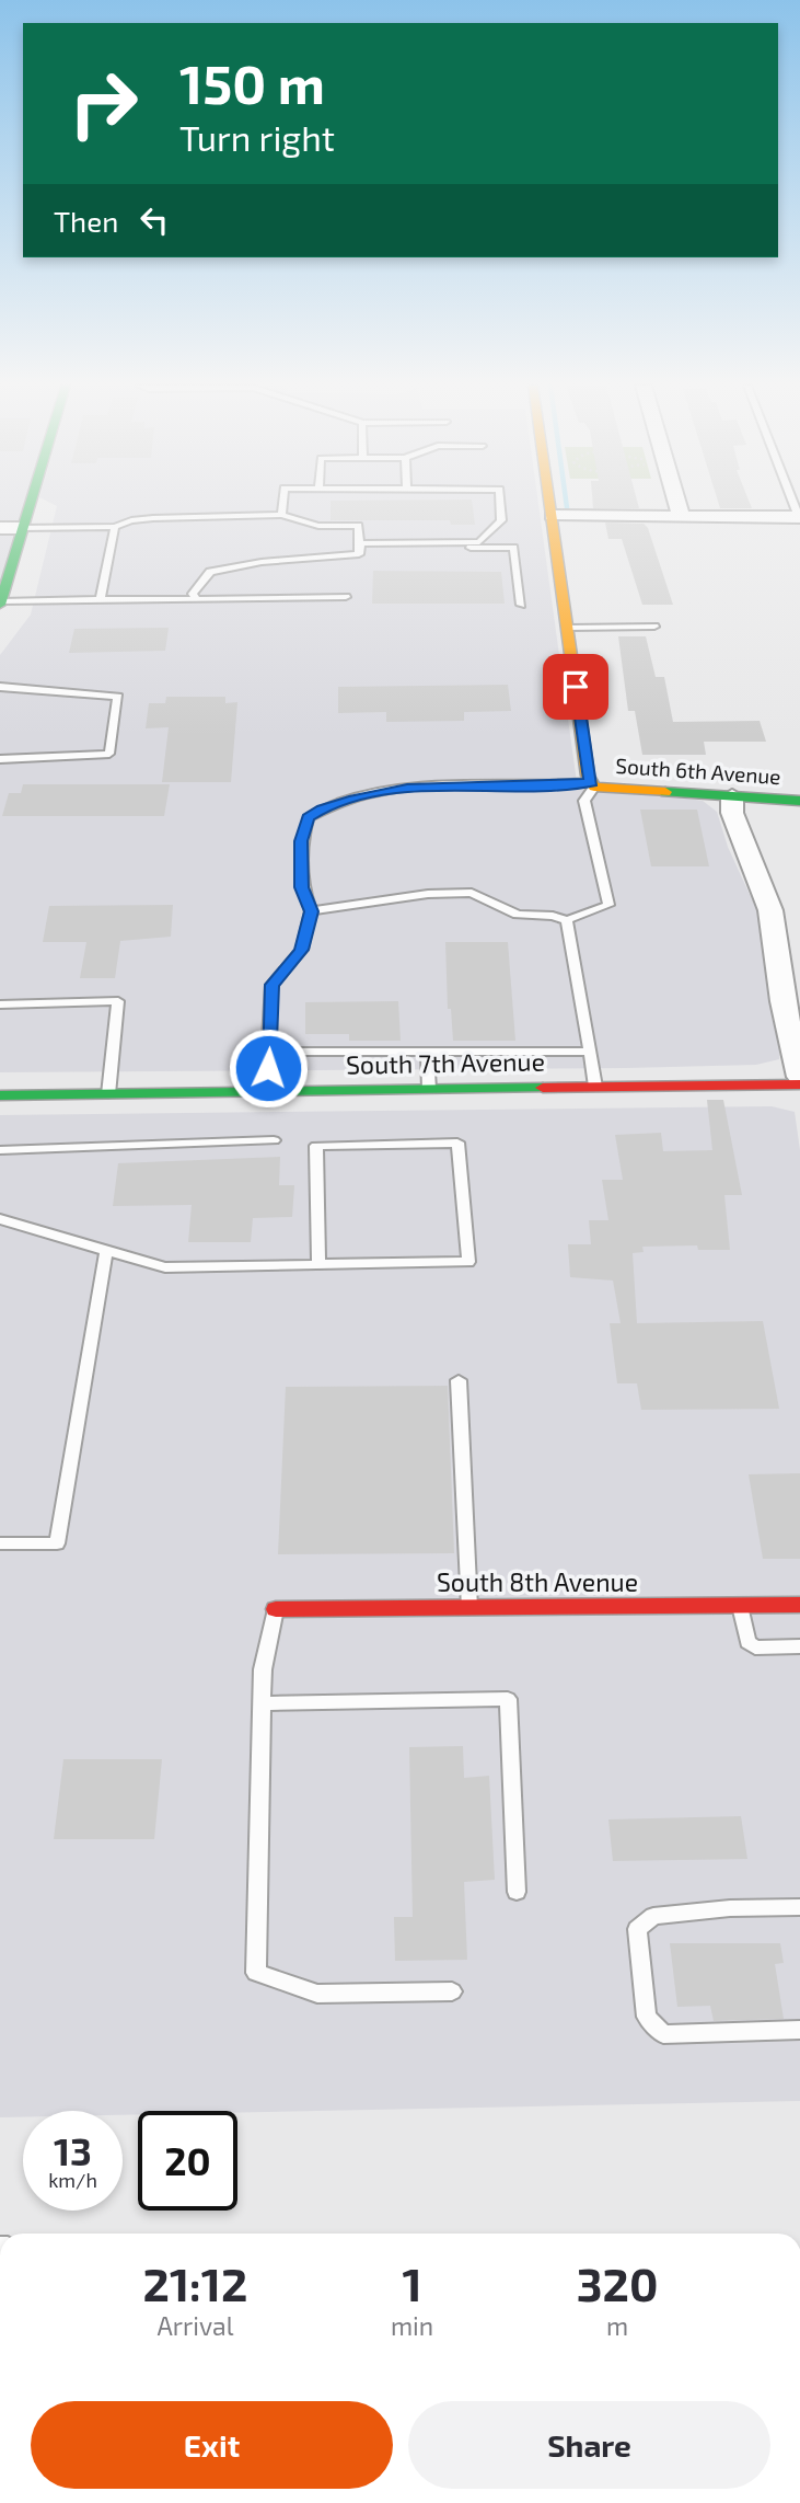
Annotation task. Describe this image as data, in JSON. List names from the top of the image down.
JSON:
{
  "streets": {
    "street": ["South 6th Avenue", "South 7th Avenue", "South 8th Avenue"]
  },
  "page": {
    "turn": ["150 m", "Turn right"],
    "then": "Then",
    "speed": "13 km/h",
    "limit": "20",
    "eta": [
      "21:12",
      "Arrival",
      "1",
      "min",
      "320",
      "m"
    ],
    "buttons": ["Exit", "Share"]
  }
}
